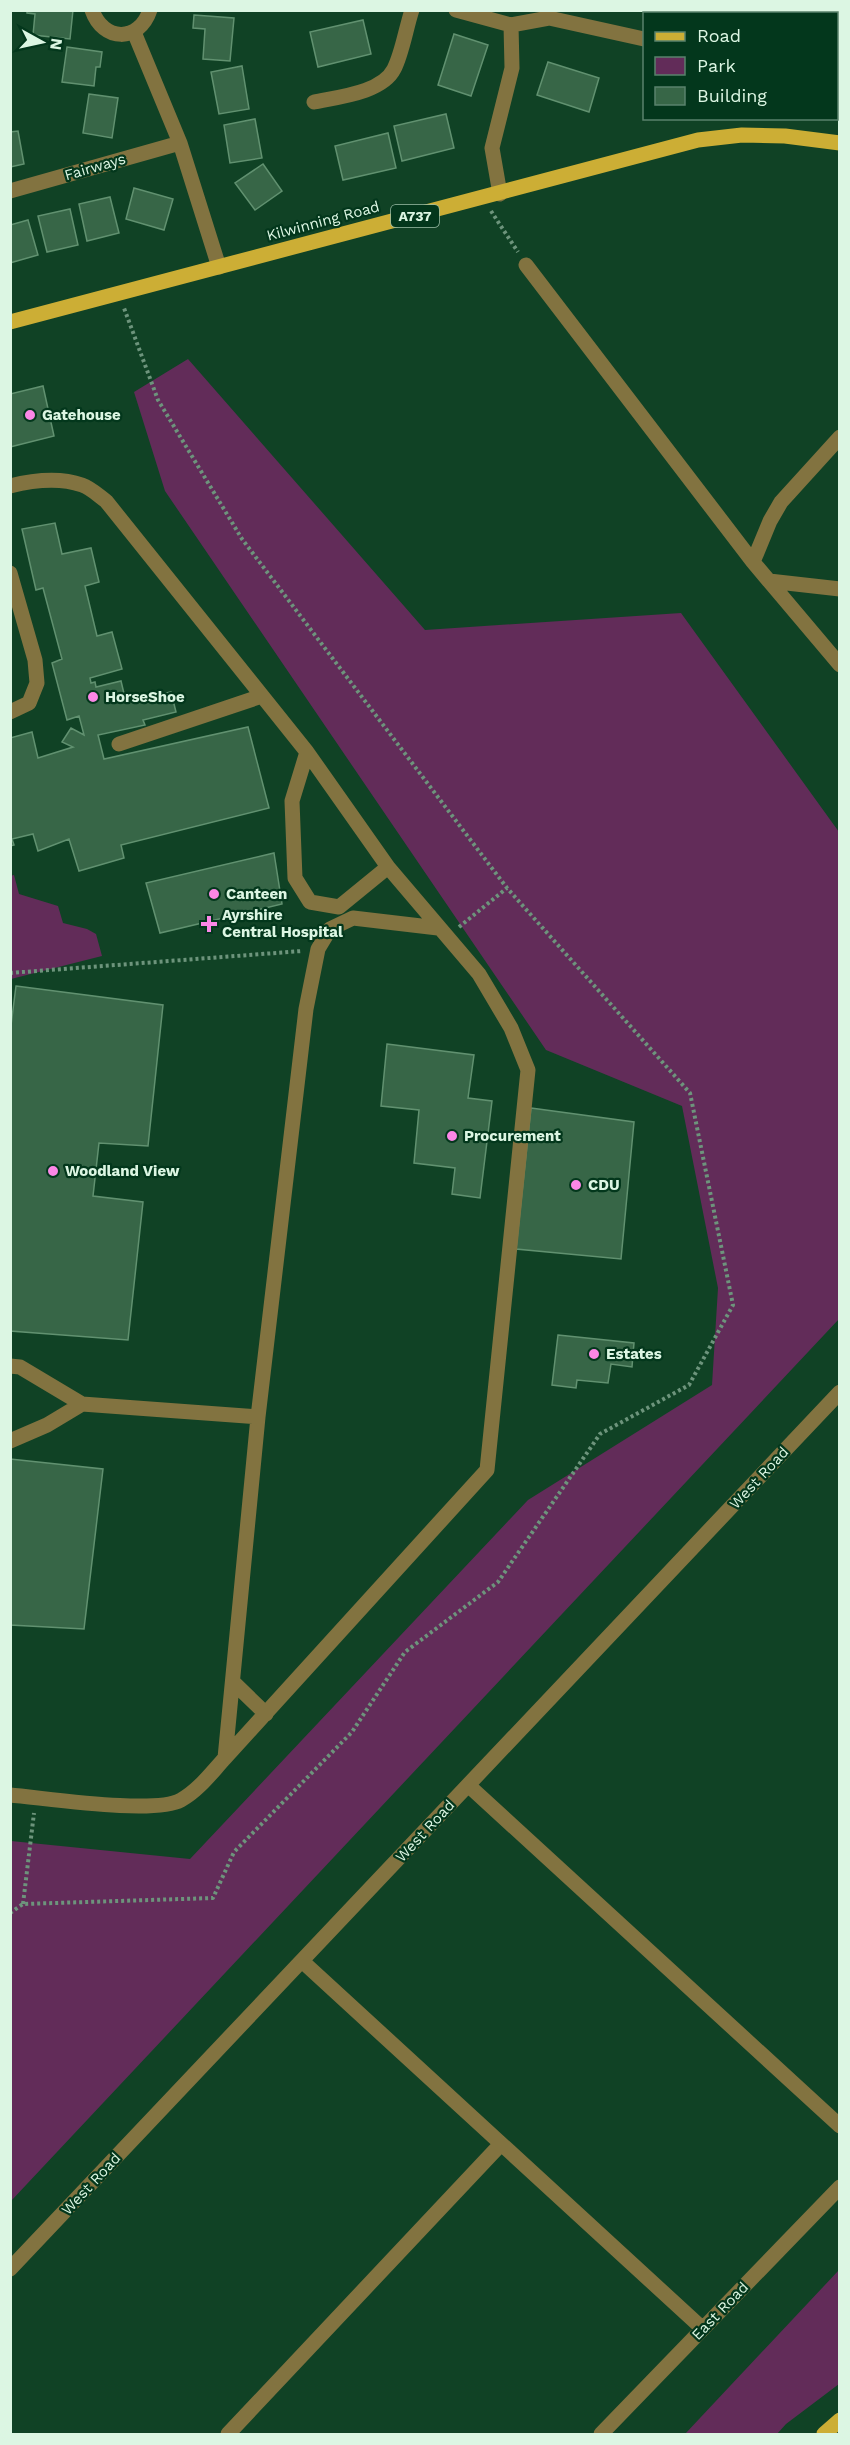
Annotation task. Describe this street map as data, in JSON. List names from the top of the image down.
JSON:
{
  "streets": {
    "main road": ["A737", "Kilwinning Road"],
    "street": ["Fairways", "West Road", "East Road"]
  },
  "places": {
    "other": [
      "Gatehouse",
      "HorseShoe",
      "Canteen",
      "Procurement",
      "Woodland View",
      "CDU",
      "Estates"
    ],
    "health": ["Ayrshire Central Hospital"]
  },
  "legend": ["Road", "Park", "Building"],
  "north": "right"
}
